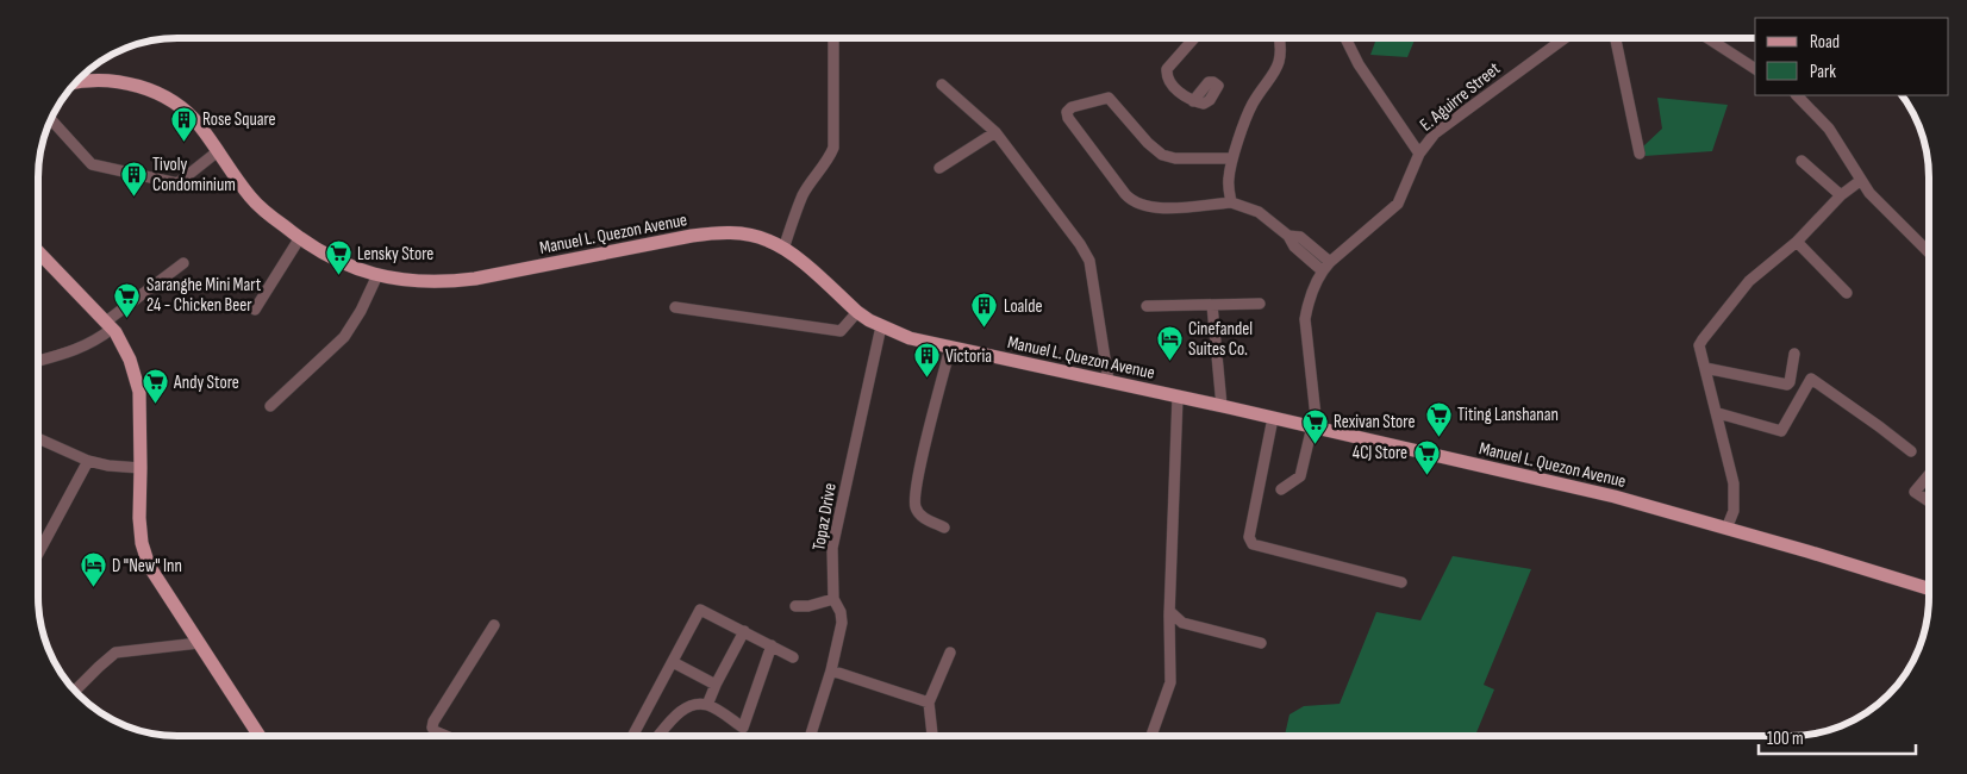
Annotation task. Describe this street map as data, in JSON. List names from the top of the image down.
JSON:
{
  "streets": {
    "main road": ["Manuel L. Quezon Avenue"],
    "street": ["E. Aguirre Street", "Topaz Drive"]
  },
  "crossings": [
    ["E. Aguirre Street", "Manuel L. Quezon Avenue"],
    ["Manuel L. Quezon Avenue", "Topaz Drive"]
  ],
  "places": {
    "building": [
      "Rose Square",
      "Tivoly Condominium",
      "Loalde",
      "Victoria"
    ],
    "supermarket": [
      "Lensky Store",
      "Saranghe Mini Mart 24 - Chicken Beer",
      "Andy Store",
      "Titing Lanshanan",
      "Rexivan Store",
      "4CJ Store"
    ],
    "hotel": ["Cinefandel Suites Co.", "D \"New\" Inn"]
  },
  "legend": ["Road", "Park"],
  "scale_bar": "100 m"
}
